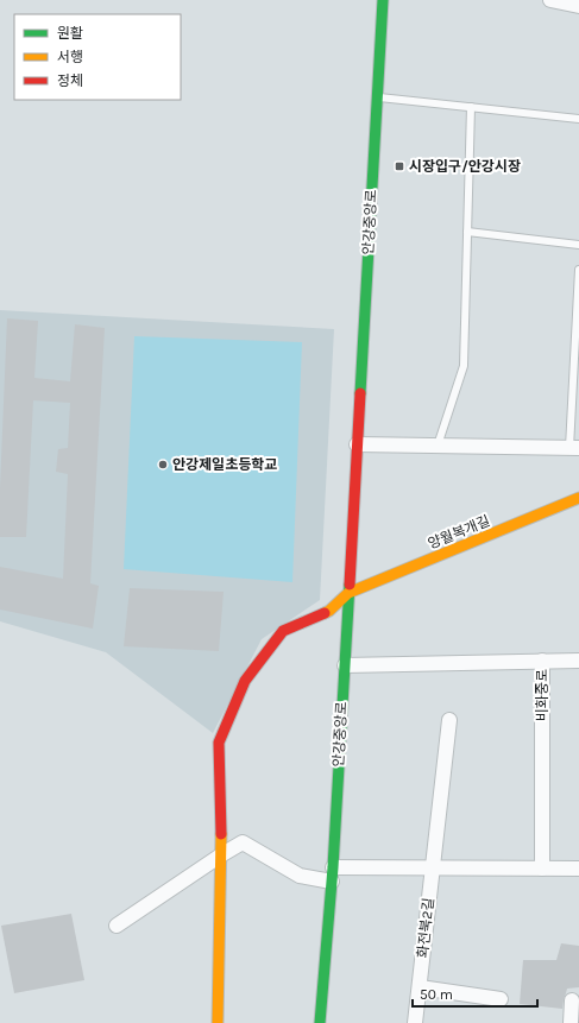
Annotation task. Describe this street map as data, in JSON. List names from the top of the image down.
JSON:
{
  "streets": {
    "main road": ["안강중앙로", "양월복개길"],
    "street": ["비화중로", "화전북2길"]
  },
  "crossings": [
    ["안강중앙로", "양월복개길"],
    ["안강중앙로", "비화중로"]
  ],
  "places": {
    "transit": ["시장입구/안강시장"],
    "other": ["안강제일초등학교"]
  },
  "legend": ["원활", "서행", "정체"],
  "scale_bar": "50 m"
}
